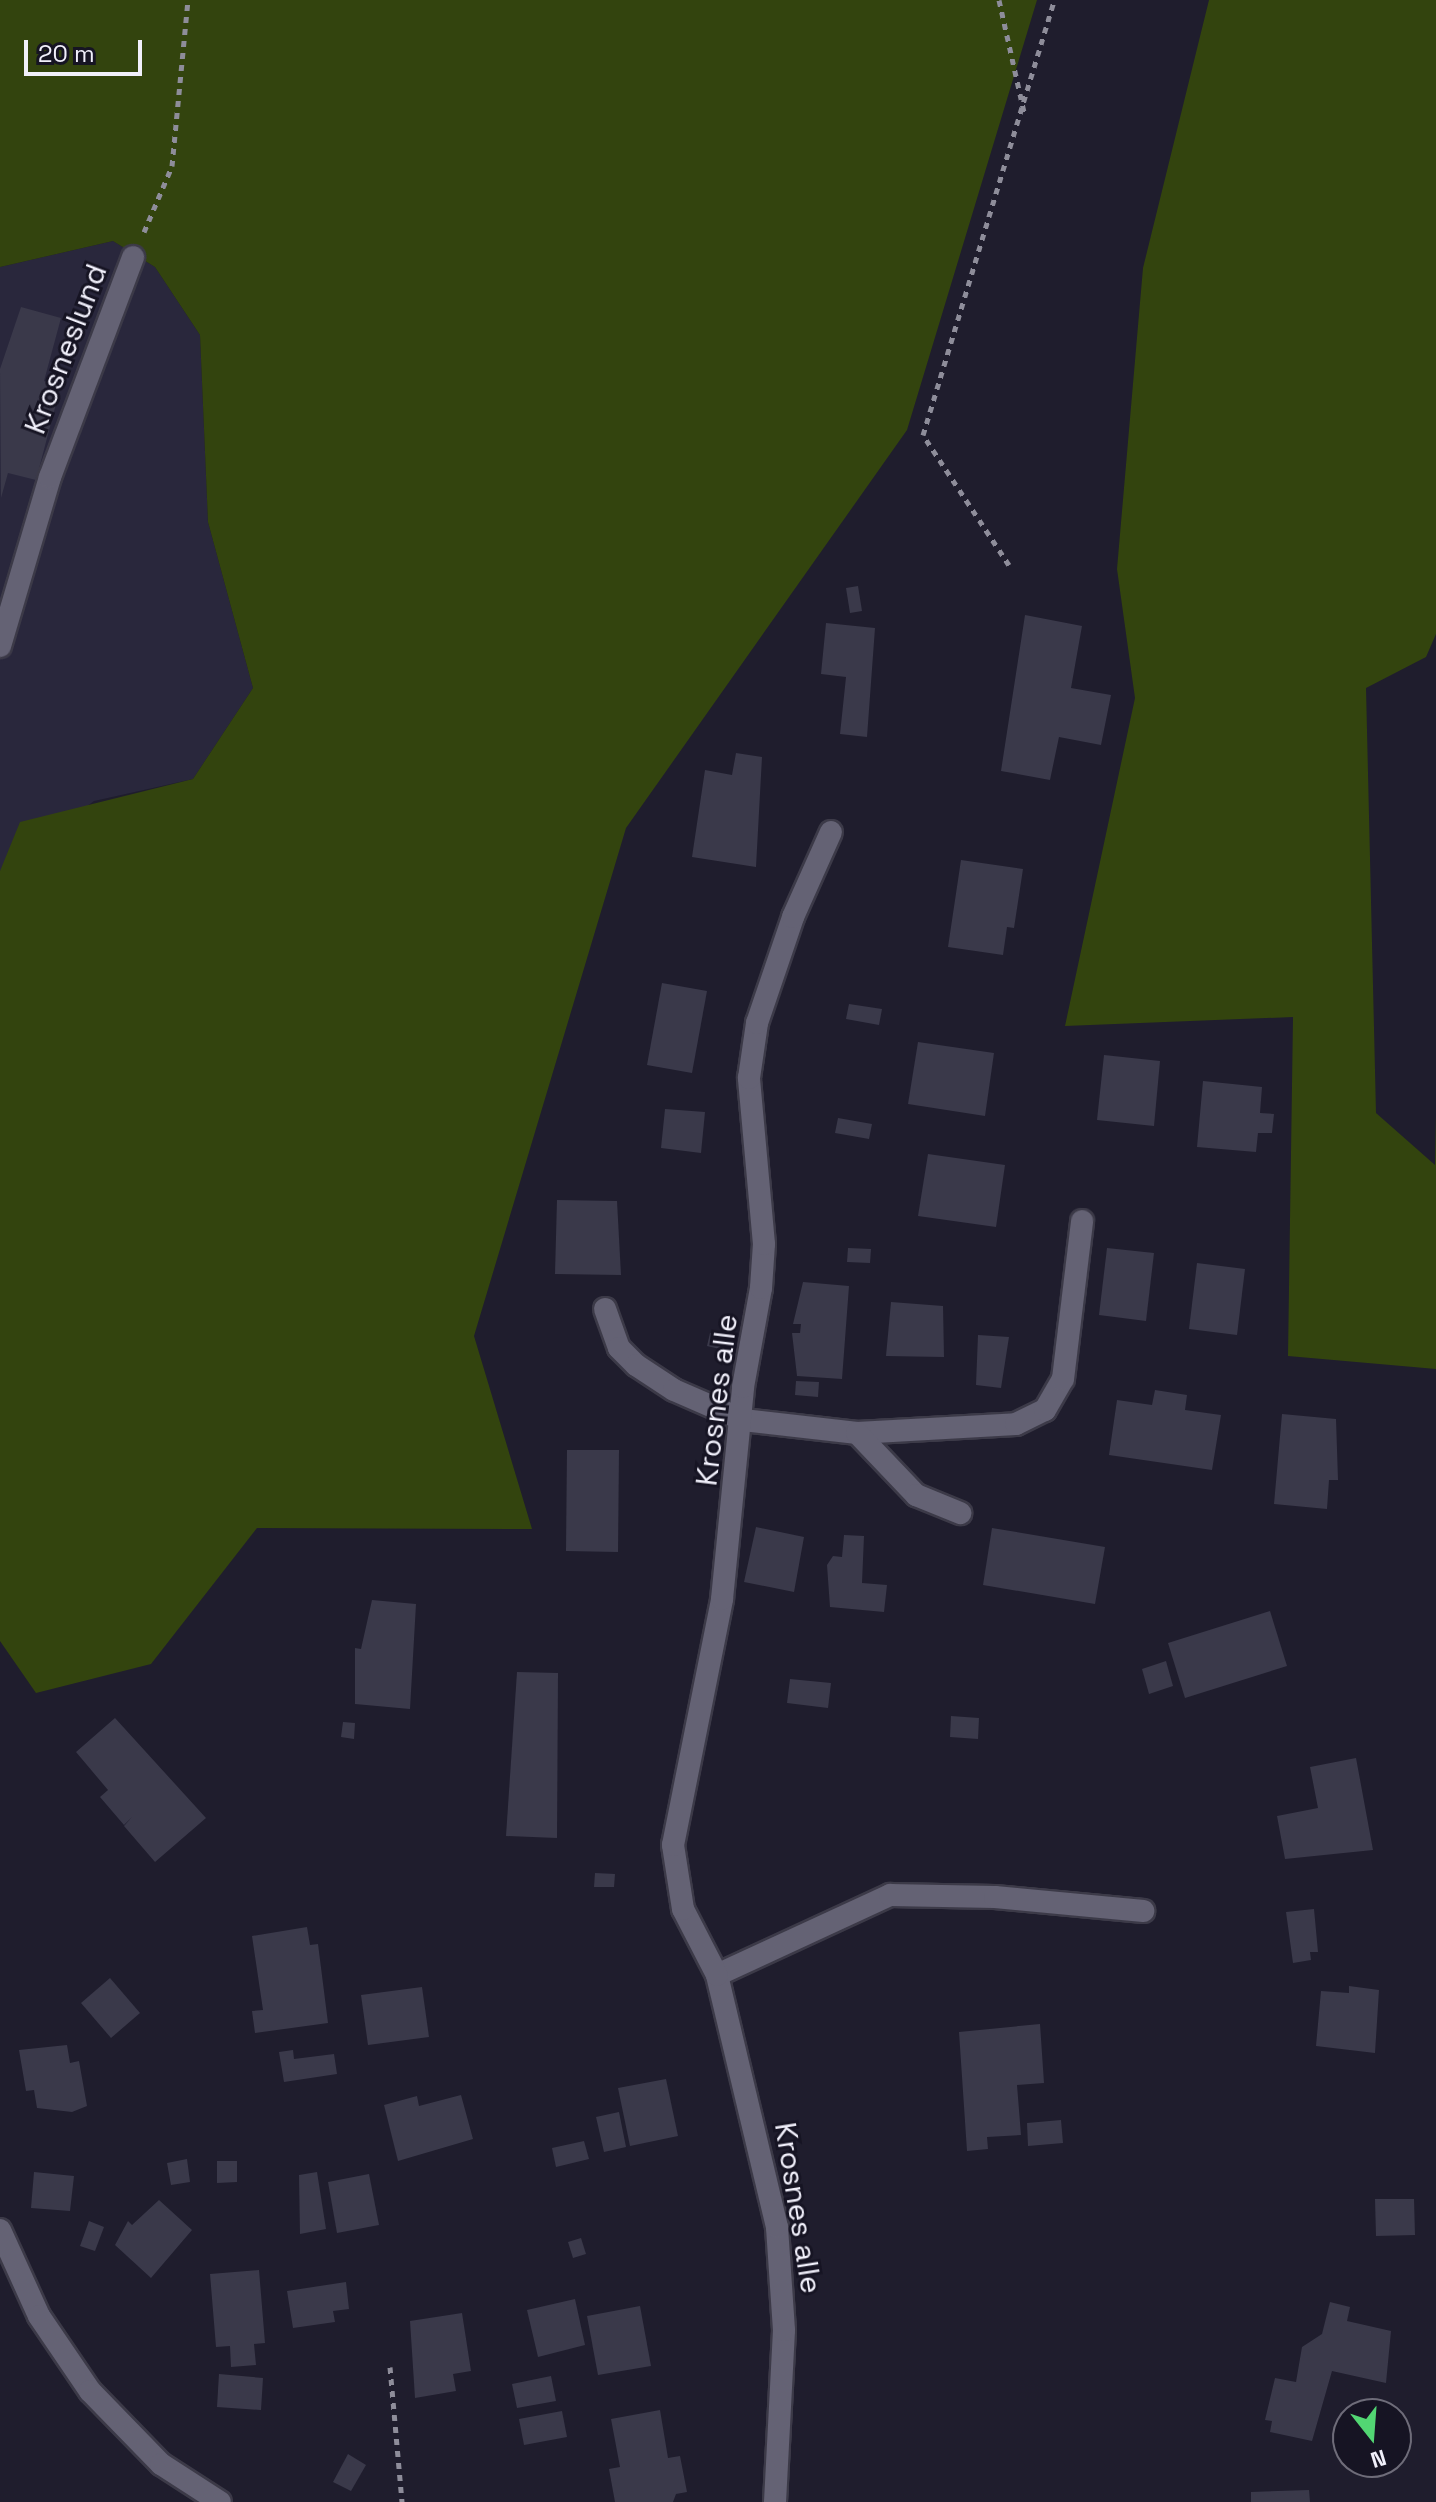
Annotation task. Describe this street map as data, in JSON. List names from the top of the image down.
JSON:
{
  "streets": {
    "street": ["Krosneslund", "Krosnes alle"]
  },
  "scale_bar": "20 m",
  "north": "bottom"
}
